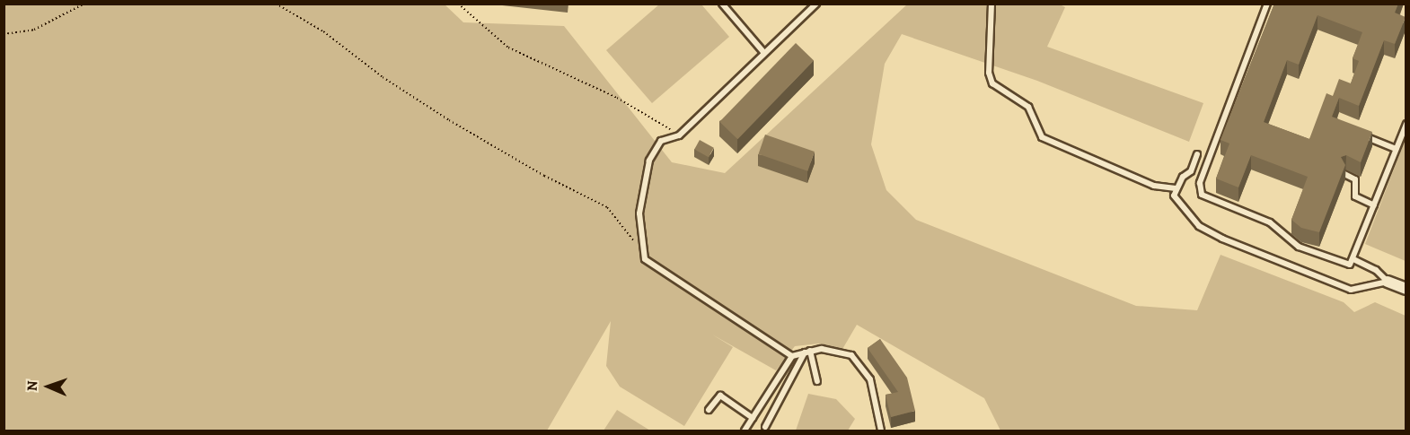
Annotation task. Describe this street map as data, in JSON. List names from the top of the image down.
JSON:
{
  "north": "left"
}
